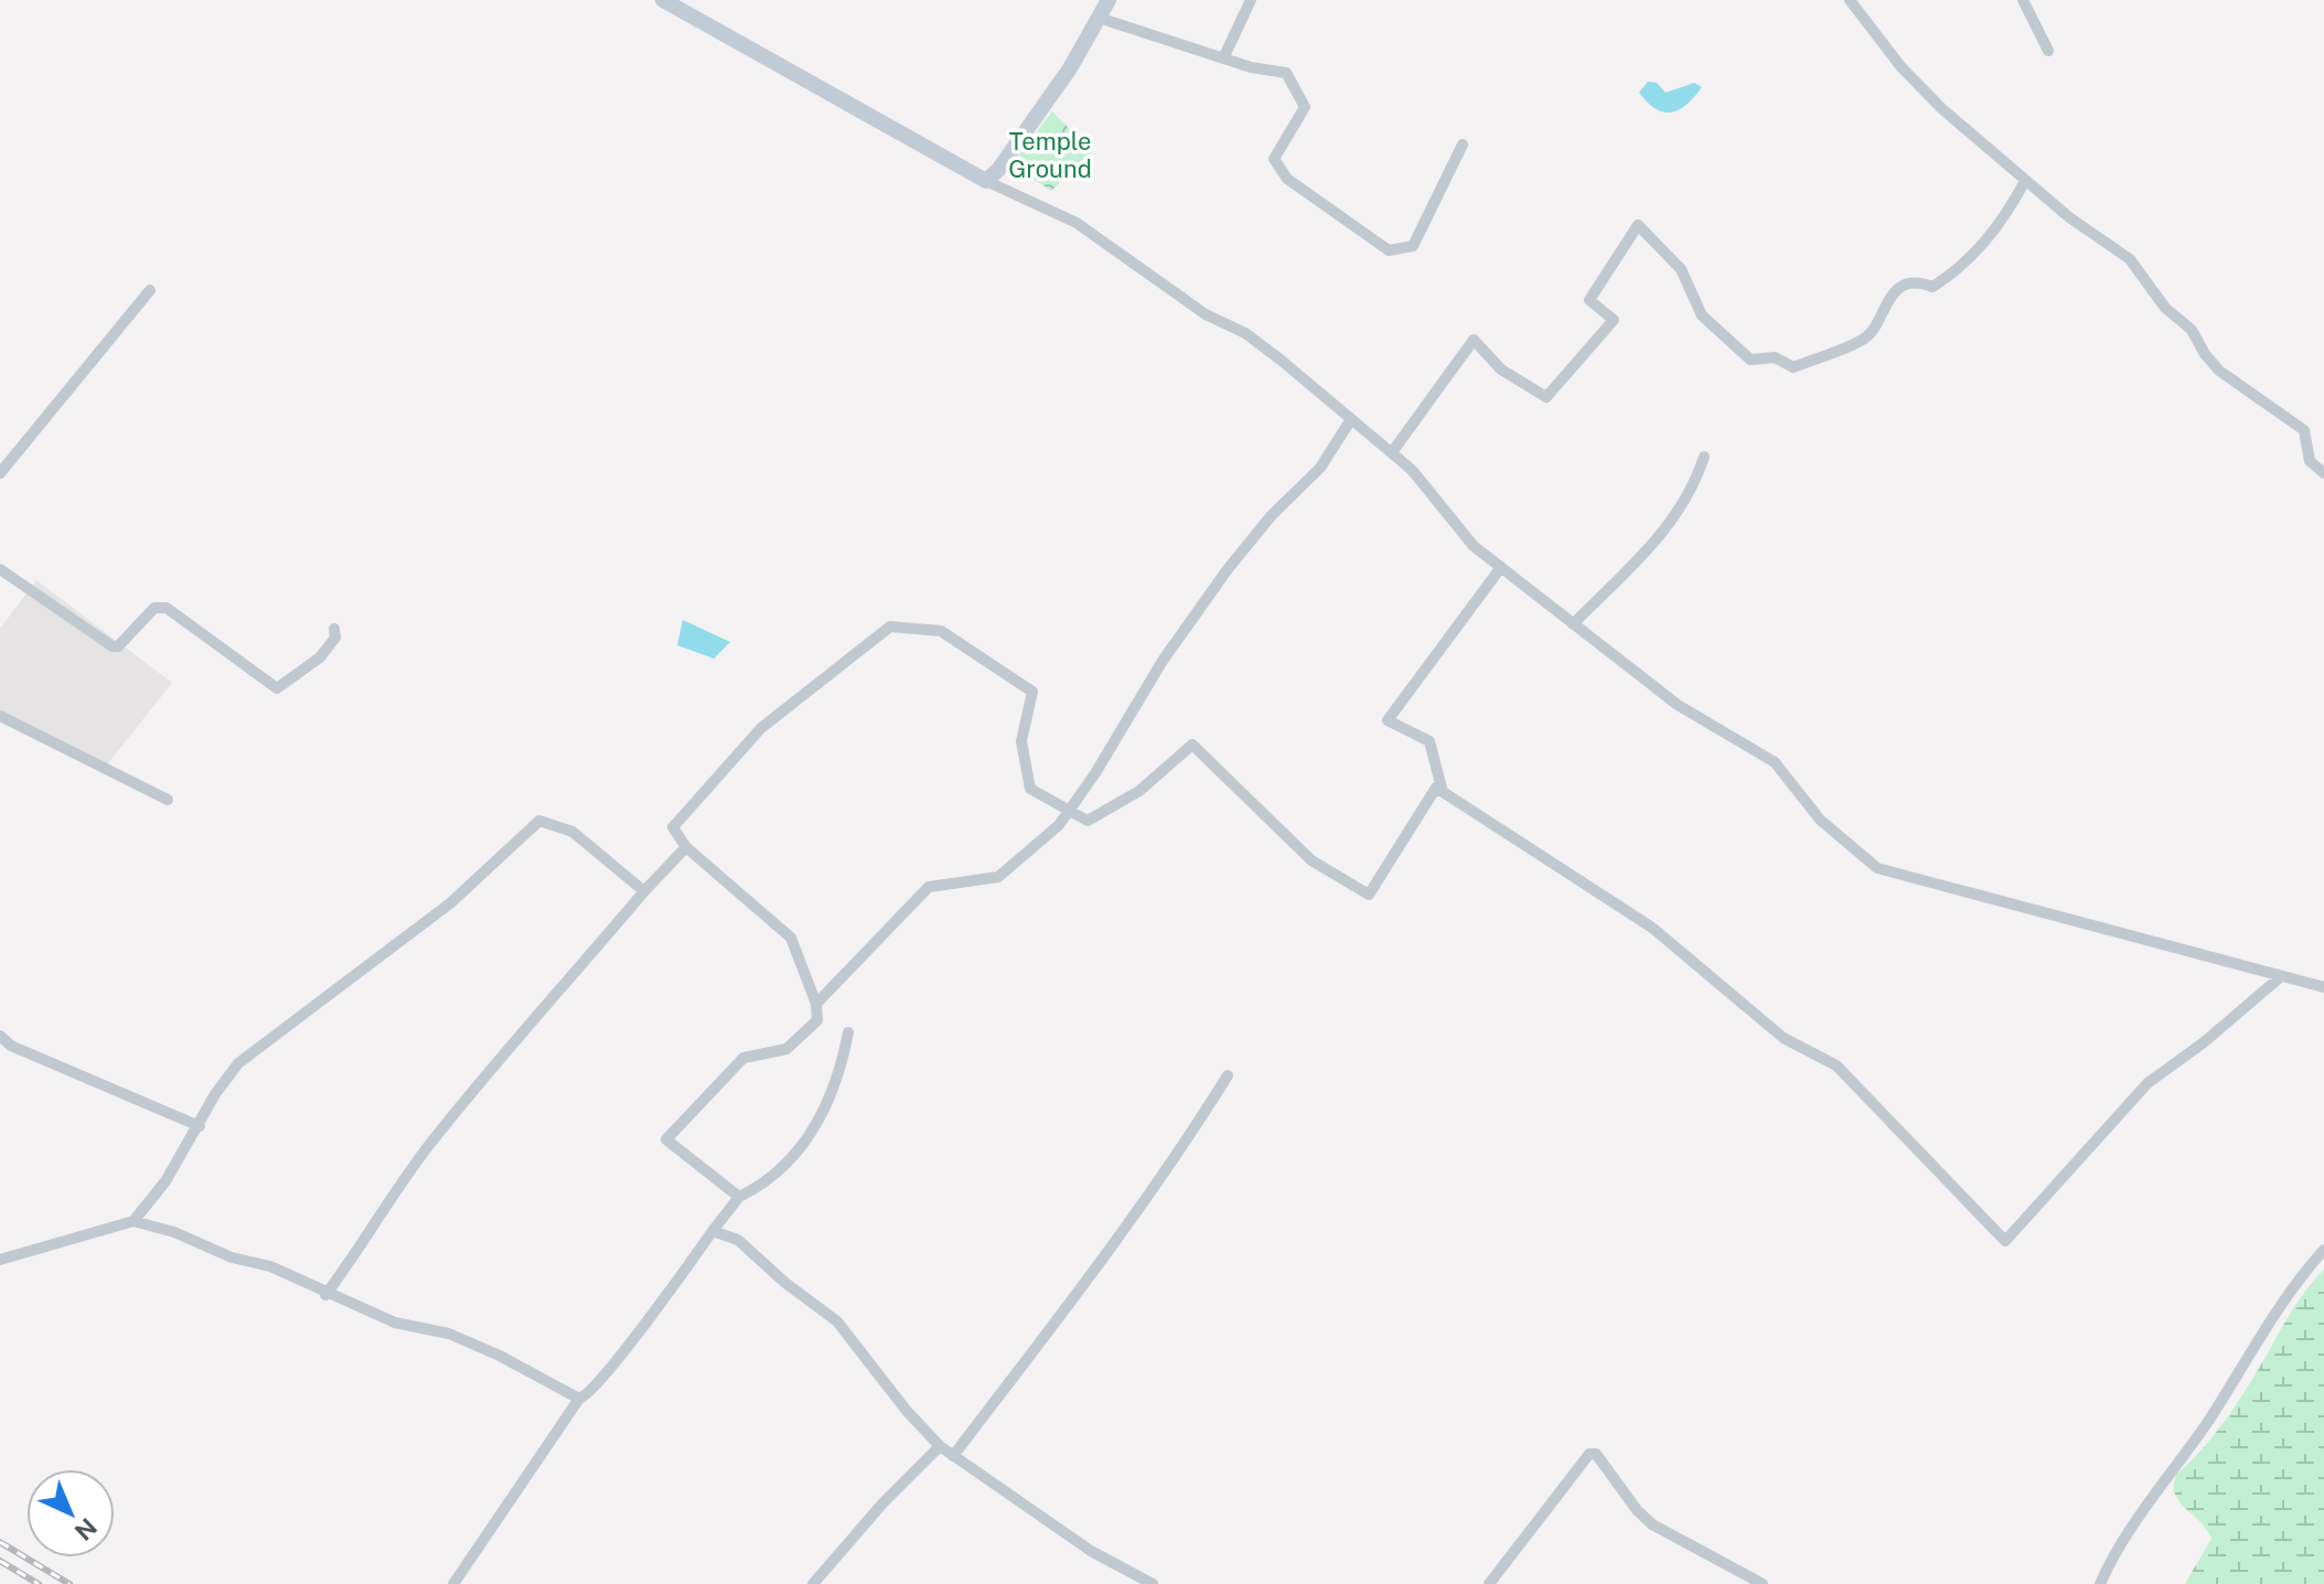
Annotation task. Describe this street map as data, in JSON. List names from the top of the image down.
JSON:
{
  "parks": ["Temple Ground"],
  "north": "bottom right"
}
